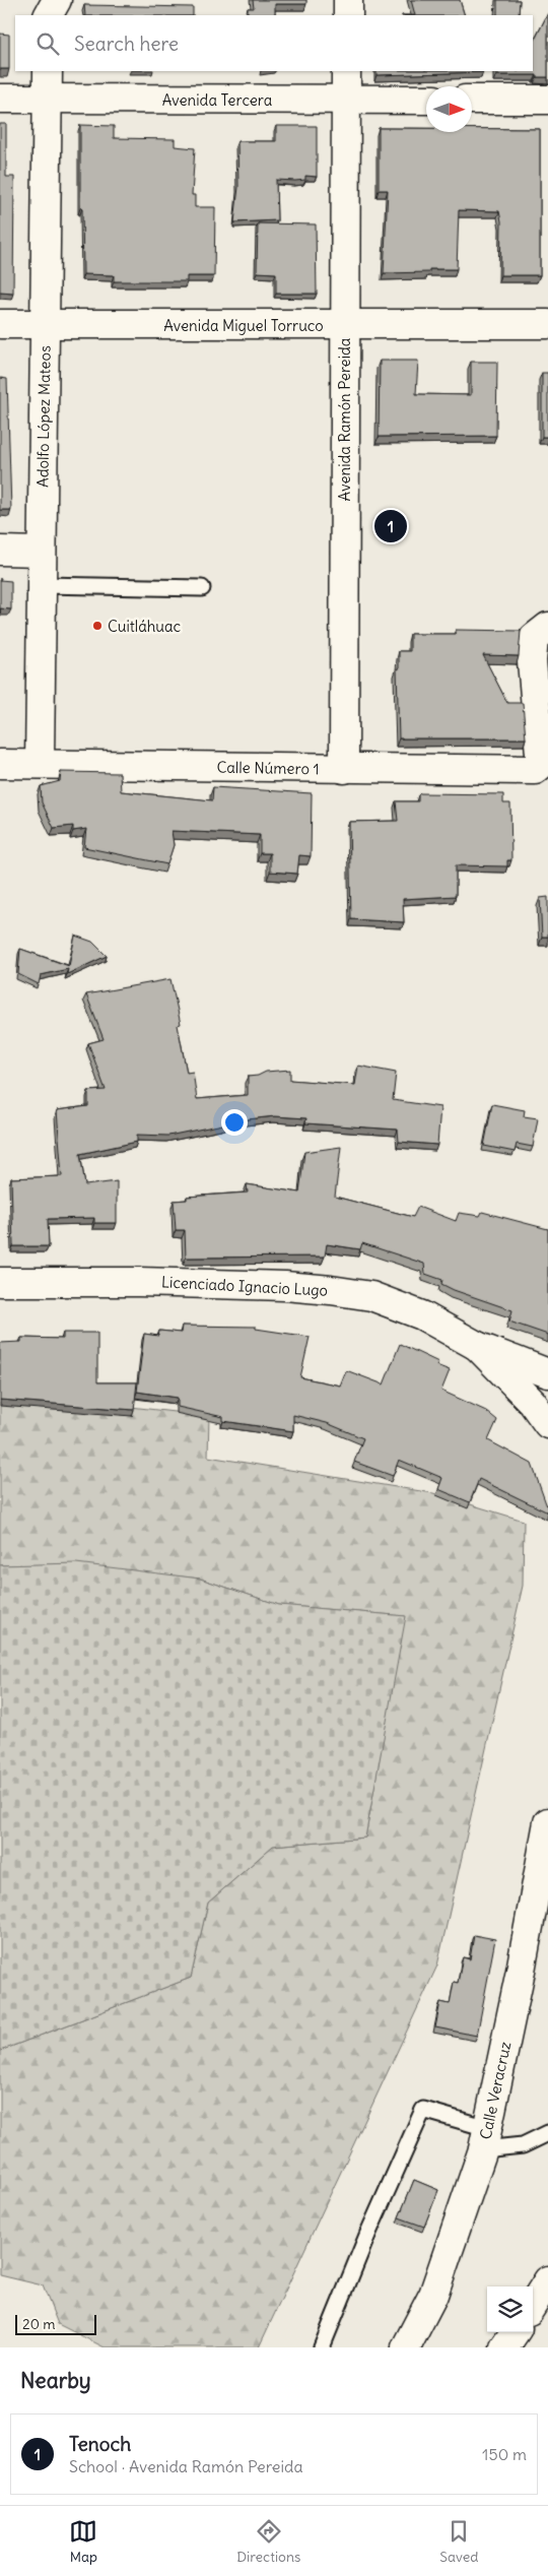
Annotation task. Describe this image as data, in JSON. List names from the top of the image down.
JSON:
{
  "streets": {
    "main road": [
      "Avenida Tercera",
      "Avenida Miguel Torruco",
      "Adolfo López Mateos",
      "Avenida Ramón Pereida",
      "Calle Número 1",
      "Licenciado Ignacio Lugo",
      "Calle Veracruz"
    ]
  },
  "crossings": [
    ["Avenida Tercera", "Adolfo López Mateos"],
    ["Avenida Tercera", "Avenida Ramón Pereida"],
    ["Avenida Miguel Torruco", "Adolfo López Mateos"],
    ["Avenida Miguel Torruco", "Avenida Ramón Pereida"],
    ["Adolfo López Mateos", "Calle Número 1"],
    ["Avenida Ramón Pereida", "Calle Número 1"]
  ],
  "places": ["Cuitláhuac"],
  "scale_bar": "20 m",
  "north": "right",
  "page": {
    "search": "Search here",
    "pins": "1",
    "scale": "20 m",
    "heading": "Nearby",
    "list": [
      {
        "mark": "1",
        "name": "Tenoch",
        "note": "School · Avenida Ramón Pereida",
        "value": "150 m"
      }
    ],
    "nav": ["Map", "Directions", "Saved"]
  }
}
